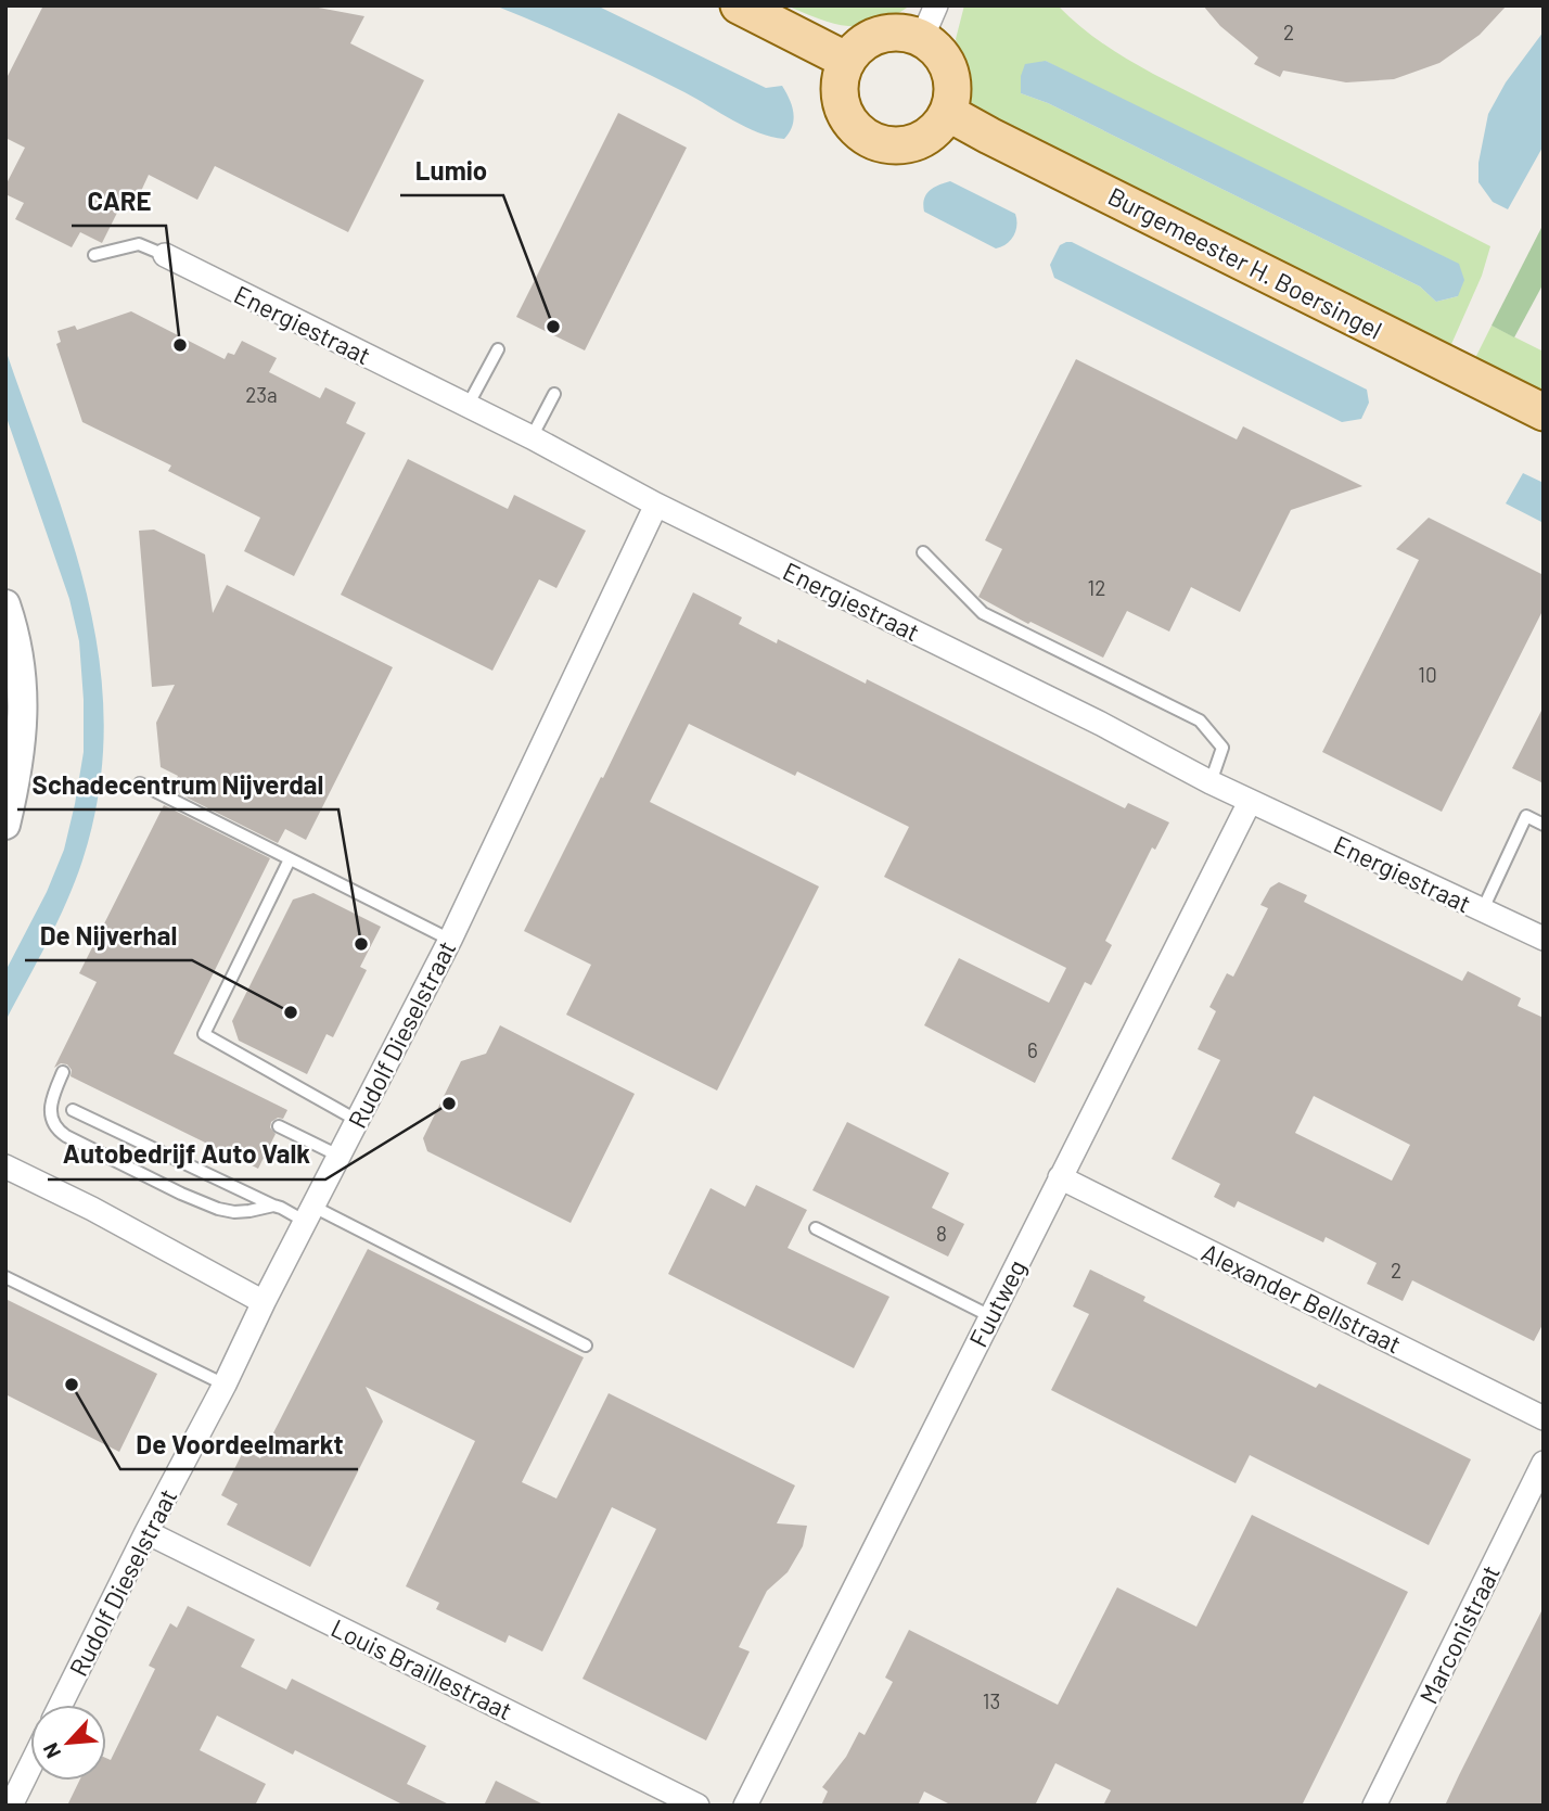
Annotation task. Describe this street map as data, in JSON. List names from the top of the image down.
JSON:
{
  "streets": {
    "main road": ["Burgemeester H. Boersingel"],
    "street": [
      "Energiestraat",
      "Rudolf Dieselstraat",
      "Alexander Bellstraat",
      "Fuutweg",
      "Marconistraat",
      "Louis Braillestraat"
    ]
  },
  "crossings": [
    ["Energiestraat", "Rudolf Dieselstraat"],
    ["Energiestraat", "Fuutweg"],
    ["Rudolf Dieselstraat", "Louis Braillestraat"],
    ["Alexander Bellstraat", "Fuutweg"]
  ],
  "places": [
    "Lumio",
    "CARE",
    "Schadecentrum Nijverdal",
    "De Nijverhal",
    "Autobedrijf Auto Valk",
    "De Voordeelmarkt"
  ],
  "house_numbers": [
    "2",
    "23a",
    "12",
    "10",
    "6",
    "8",
    "2",
    "13"
  ],
  "north": "bottom left"
}
